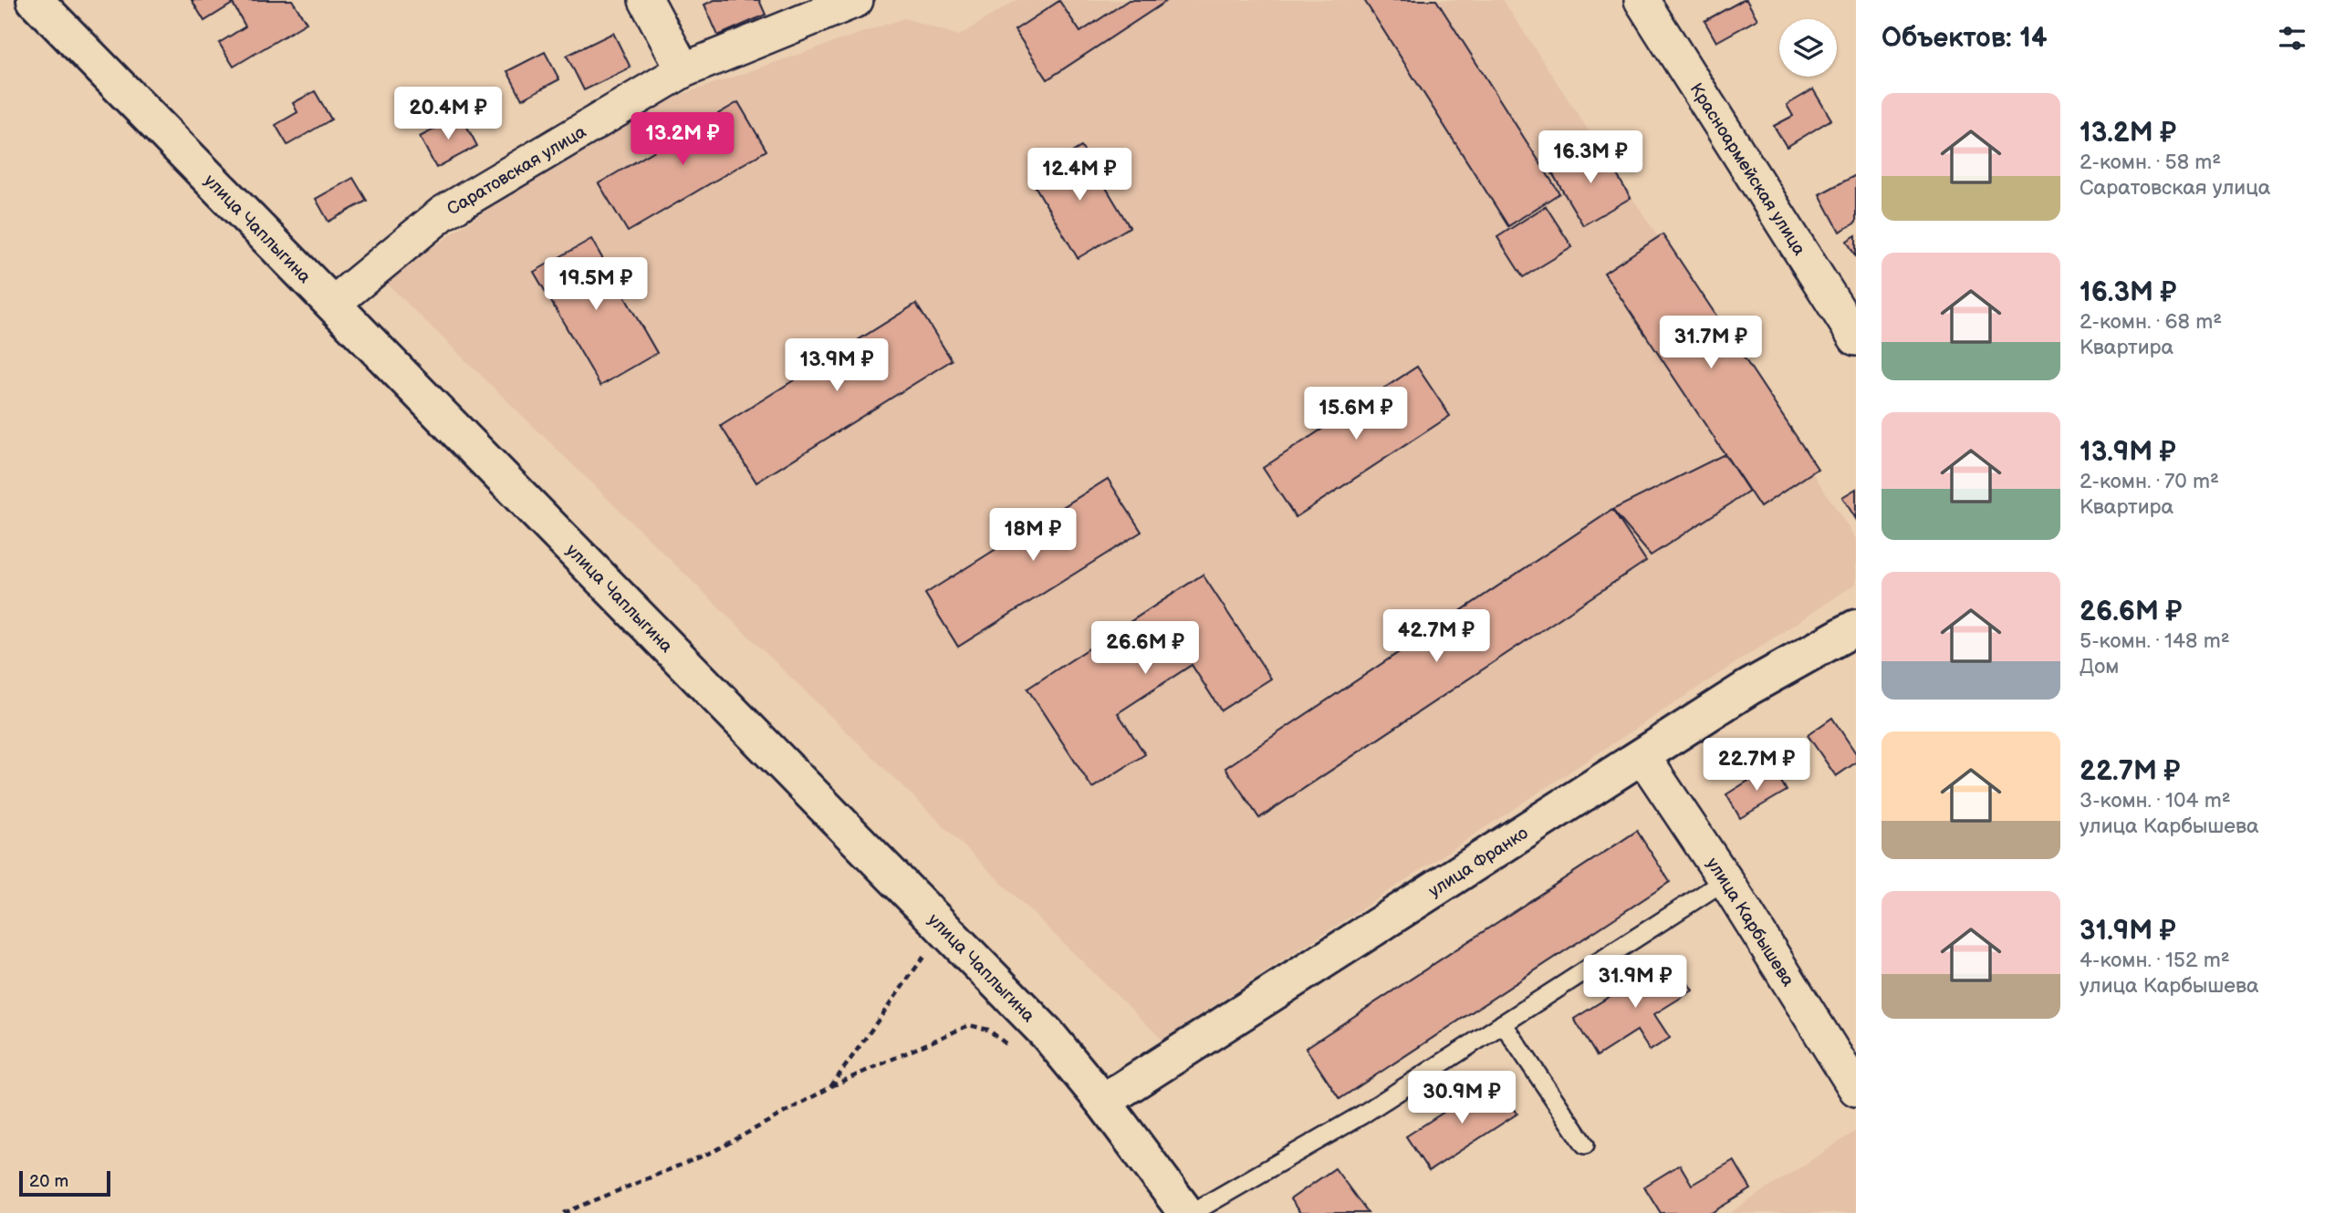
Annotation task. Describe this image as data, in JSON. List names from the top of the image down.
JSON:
{
  "streets": {
    "main road": ["улица Чаплыгина", "улица Франко"],
    "street": ["Саратовская улица", "Красноармейская улица", "улица Карбышева"]
  },
  "crossings": [
    ["Саратовская улица", "улица Чаплыгина"],
    ["улица Чаплыгина", "улица Франко"],
    ["улица Франко", "улица Карбышева"]
  ],
  "scale_bar": "20 m",
  "page": {
    "heading": "Объектов: 14",
    "list": [
      {
        "name": "13.2M ₽",
        "note": "2-комн. · 58 m² · Саратовская улица"
      },
      {
        "name": "16.3M ₽",
        "note": "2-комн. · 68 m² · Квартира"
      },
      {
        "name": "13.9M ₽",
        "note": "2-комн. · 70 m² · Квартира"
      },
      {
        "name": "26.6M ₽",
        "note": "5-комн. · 148 m² · Дом"
      },
      {
        "name": "22.7M ₽",
        "note": "3-комн. · 104 m² · улица Карбышева"
      },
      {
        "name": "31.9M ₽",
        "note": "4-комн. · 152 m² · улица Карбышева"
      }
    ],
    "price": [
      "20.4M ₽",
      "13.2M ₽",
      "16.3M ₽",
      "12.4M ₽",
      "19.5M ₽",
      "31.7M ₽",
      "13.9M ₽",
      "15.6M ₽",
      "18M ₽",
      "42.7M ₽",
      "26.6M ₽",
      "22.7M ₽",
      "31.9M ₽",
      "30.9M ₽"
    ],
    "scale": "20 m"
  }
}
